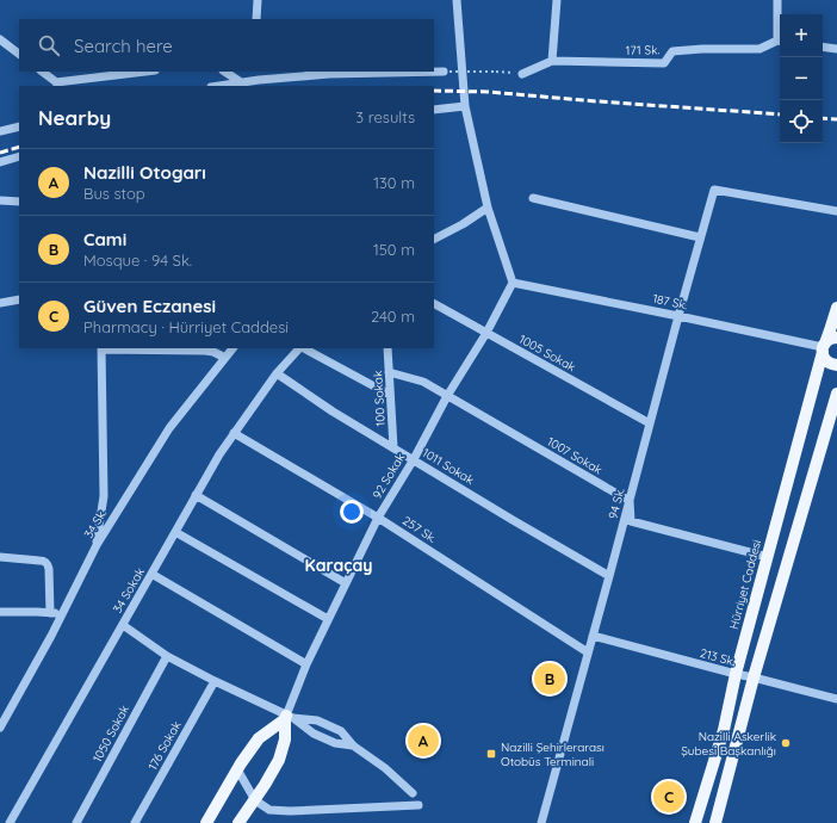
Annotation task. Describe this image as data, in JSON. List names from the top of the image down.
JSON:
{
  "streets": {
    "main road": ["Hürriyet Caddesi"],
    "street": [
      "171 Sk.",
      "187 Sk.",
      "1005 Sokak",
      "100 Sokak",
      "1007 Sokak",
      "1011 Sokak",
      "92 Sokak",
      "94 Sk.",
      "34 Sk.",
      "257 Sk.",
      "34 Sokak",
      "213 Sk.",
      "1050 Sokak",
      "176 Sokak"
    ]
  },
  "crossings": [
    ["187 Sk.", "92 Sokak"],
    ["187 Sk.", "94 Sk."],
    ["187 Sk.", "Hürriyet Caddesi"],
    ["1005 Sokak", "92 Sokak"],
    ["1005 Sokak", "94 Sk."],
    ["100 Sokak", "1007 Sokak"],
    ["100 Sokak", "1011 Sokak"],
    ["1007 Sokak", "92 Sokak"],
    ["1007 Sokak", "94 Sk."],
    ["1011 Sokak", "92 Sokak"],
    ["1011 Sokak", "94 Sk."],
    ["1011 Sokak", "34 Sokak"],
    ["92 Sokak", "257 Sk."],
    ["94 Sk.", "257 Sk."],
    ["94 Sk.", "213 Sk."],
    ["257 Sk.", "34 Sokak"],
    ["Hürriyet Caddesi", "213 Sk."]
  ],
  "districts": ["Karaçay"],
  "places": {
    "other": ["Nazilli Askerlik Şubesi Başkanlığı"],
    "transit": ["Nazilli Şehirlerarası Otobüs Terminali"]
  },
  "page": {
    "map_buttons": ["+", "−"],
    "search": "Search here",
    "heading": ["Nearby", "3 results"],
    "list": [
      {
        "mark": "A",
        "name": "Nazilli Otogarı",
        "note": "Bus stop",
        "value": "130 m"
      },
      {
        "mark": "B",
        "name": "Cami",
        "note": "Mosque · 94 Sk.",
        "value": "150 m"
      },
      {
        "mark": "C",
        "name": "Güven Eczanesi",
        "note": "Pharmacy · Hürriyet Caddesi",
        "value": "240 m"
      }
    ],
    "pins": ["B", "A", "C"]
  }
}
